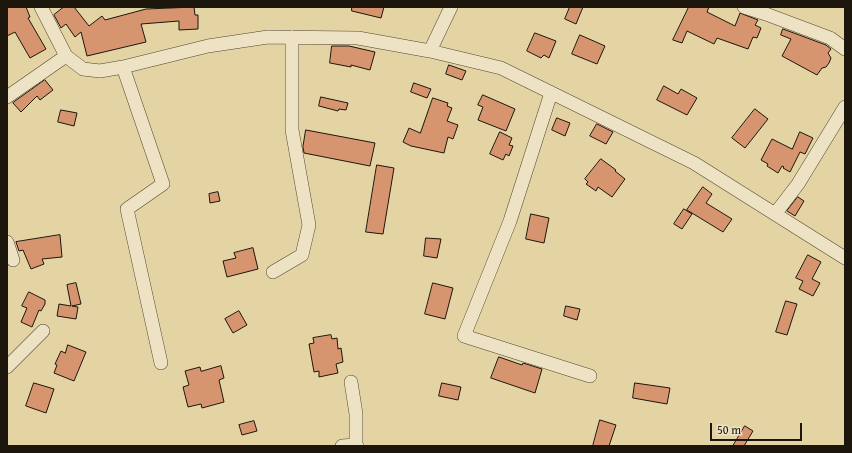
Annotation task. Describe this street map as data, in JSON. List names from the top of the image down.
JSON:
{
  "scale_bar": "50 m"
}
